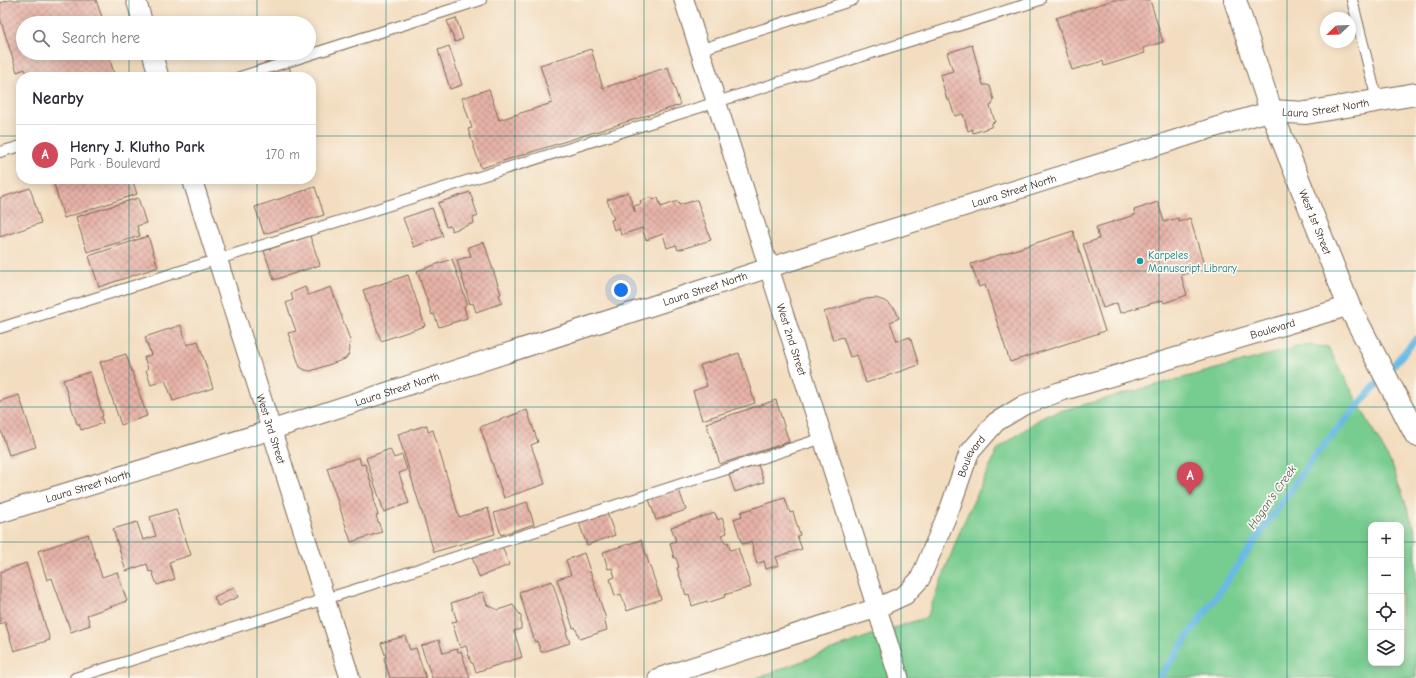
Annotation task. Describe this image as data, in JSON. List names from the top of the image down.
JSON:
{
  "streets": {
    "street": [
      "Laura Street North",
      "West 1st Street",
      "Boulevard",
      "West 2nd Street",
      "West 3rd Street"
    ]
  },
  "crossings": [
    ["Laura Street North", "West 1st Street"],
    ["Laura Street North", "West 2nd Street"],
    ["Laura Street North", "West 3rd Street"],
    ["West 1st Street", "Boulevard"],
    ["Boulevard", "West 2nd Street"]
  ],
  "water": ["Hogan's Creek"],
  "places": ["Karpeles Manuscript Library"],
  "north": "bottom left",
  "page": {
    "search": "Search here",
    "heading": "Nearby",
    "list": [
      {
        "mark": "A",
        "name": "Henry J. Klutho Park",
        "note": "Park · Boulevard",
        "value": "170 m"
      }
    ],
    "pins": "A",
    "map_buttons": ["+", "−"]
  }
}
